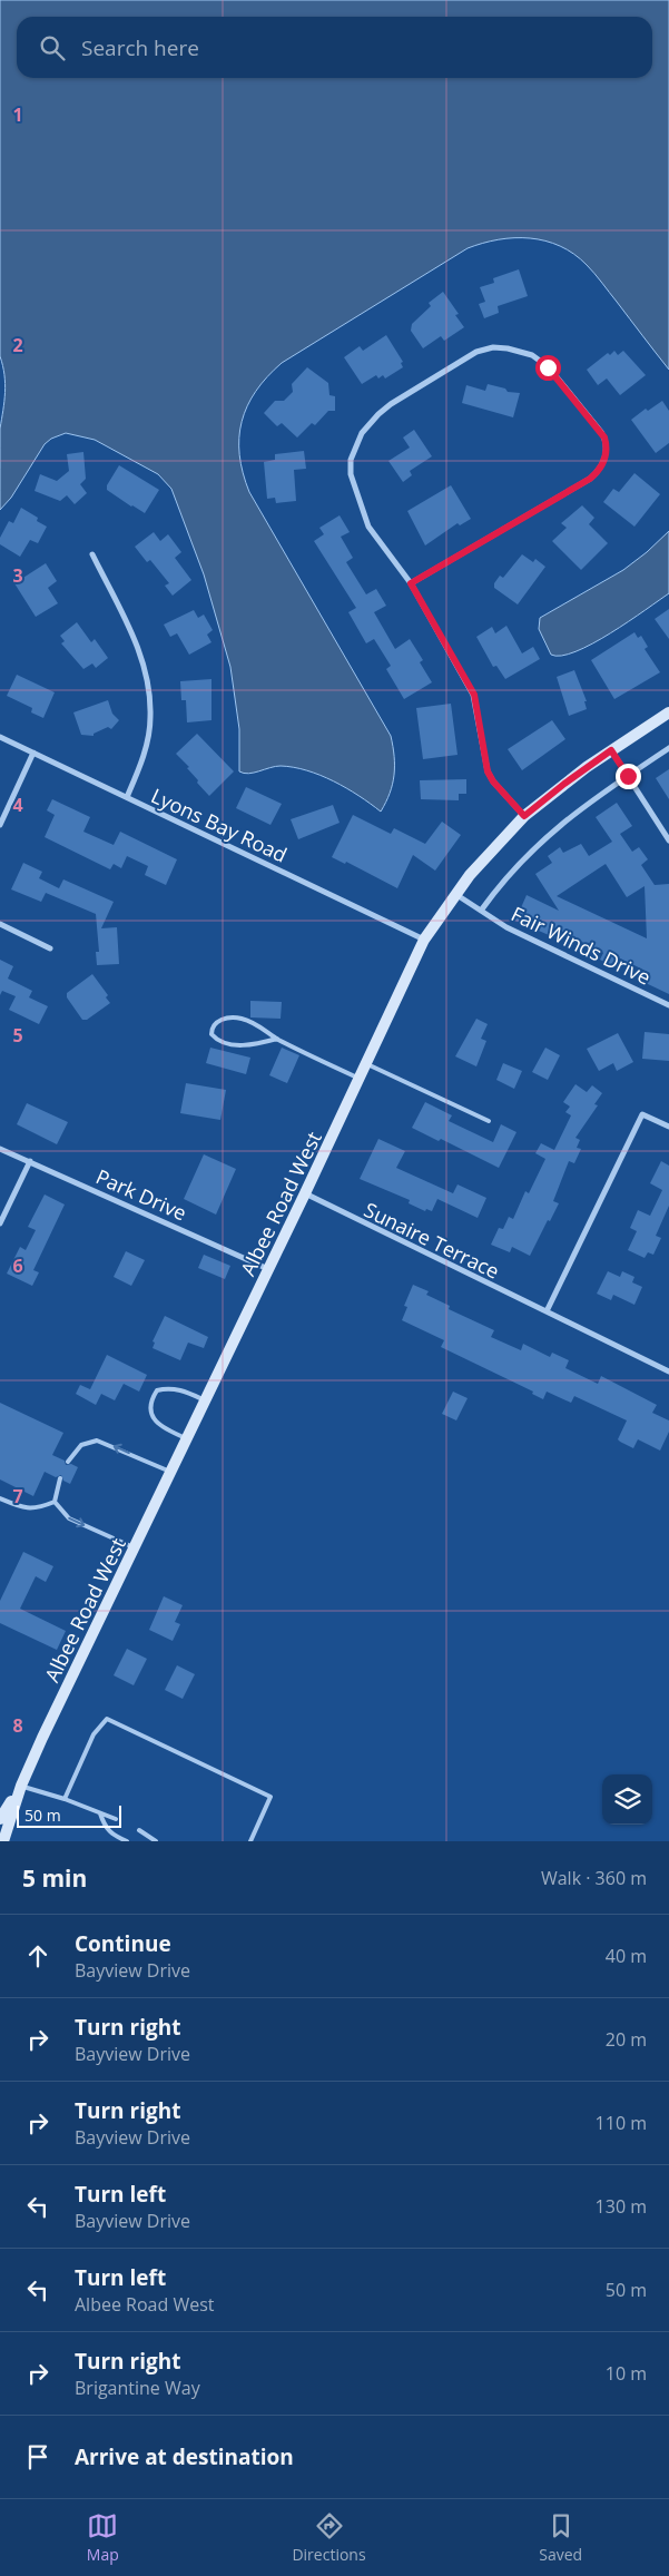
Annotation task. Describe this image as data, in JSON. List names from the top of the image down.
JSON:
{
  "streets": {
    "street": [
      "Lyons Bay Road",
      "Fair Winds Drive",
      "Park Drive",
      "Albee Road West",
      "Sunaire Terrace"
    ]
  },
  "crossings": [
    ["Lyons Bay Road", "Albee Road West"],
    ["Fair Winds Drive", "Albee Road West"],
    ["Park Drive", "Albee Road West"],
    ["Albee Road West", "Sunaire Terrace"]
  ],
  "scale_bar": "50 m",
  "page": {
    "search": "Search here",
    "scale": "50 m",
    "heading": ["5 min", "Walk · 360 m"],
    "list": [
      ["Continue", "Bayview Drive", "40 m"],
      ["Turn right", "Bayview Drive", "20 m"],
      ["Turn right", "Bayview Drive", "110 m"],
      ["Turn left", "Bayview Drive", "130 m"],
      ["Turn left", "Albee Road West", "50 m"],
      ["Turn right", "Brigantine Way", "10 m"],
      "Arrive at destination"
    ],
    "nav": ["Map", "Directions", "Saved"]
  },
  "grid": {
    "rows": [
      "1",
      "2",
      "3",
      "4",
      "5",
      "6",
      "7",
      "8"
    ]
  }
}
